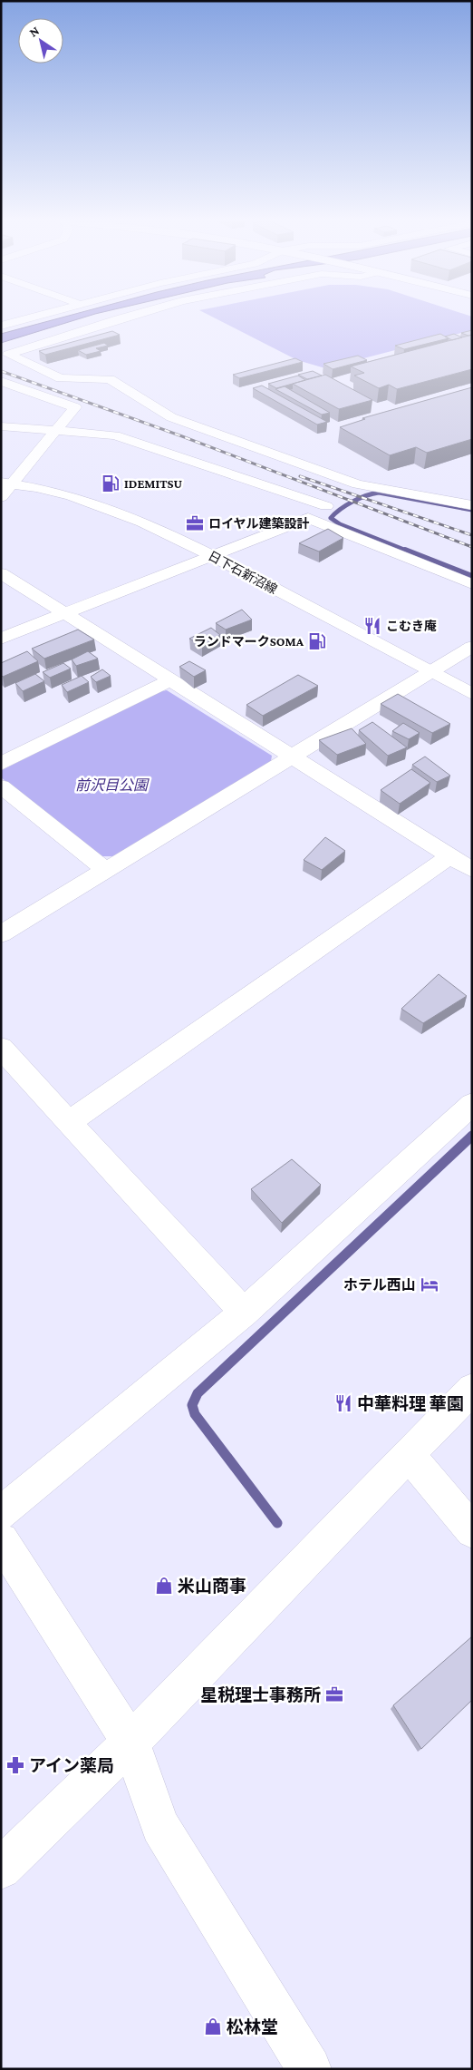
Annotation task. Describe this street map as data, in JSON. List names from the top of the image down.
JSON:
{
  "streets": {
    "street": ["日下石新沼線"]
  },
  "parks": ["前沢目公園"],
  "places": {
    "fuel station": ["IDEMITSU", "ランドマークSOMA"],
    "office": ["ロイヤル建築設計", "星税理士事務所"],
    "restaurant": ["こむき庵", "中華料理 華園"],
    "hotel": ["ホテル西山"],
    "shop": ["米山商事", "松林堂"],
    "pharmacy": ["アイン薬局"]
  },
  "north": "top left"
}
